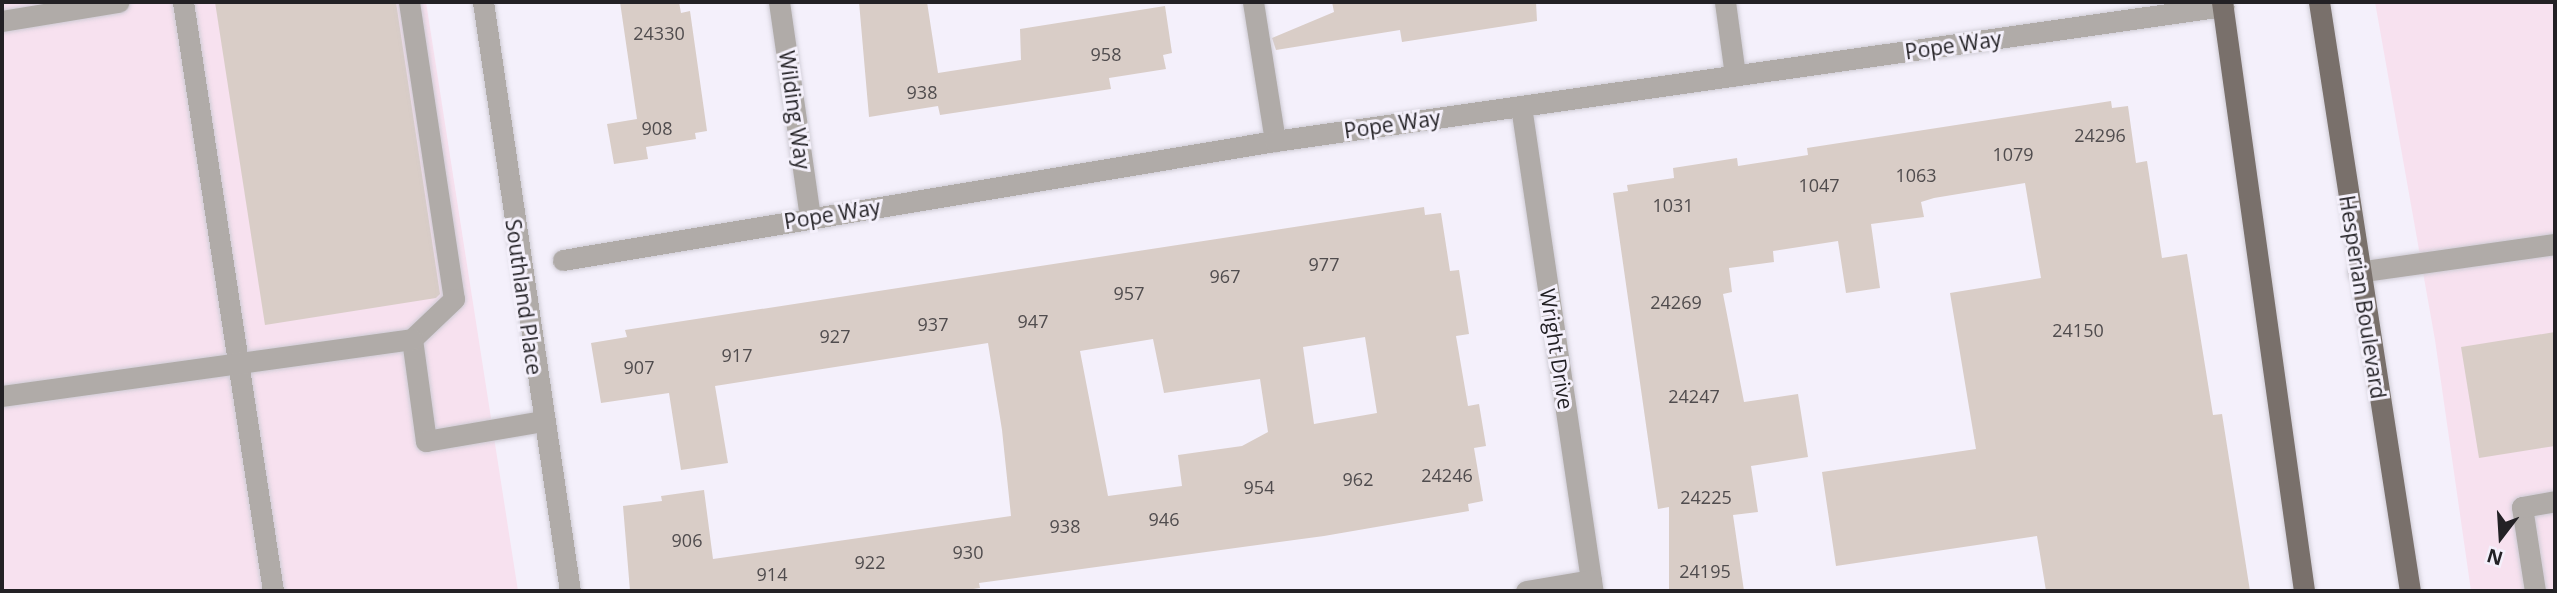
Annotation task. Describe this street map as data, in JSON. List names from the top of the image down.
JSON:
{
  "streets": {
    "main road": ["Hesperian Boulevard"],
    "street": [
      "Pope Way",
      "Wilding Way",
      "Southland Place",
      "Wright Drive"
    ]
  },
  "crossings": [
    ["Pope Way", "Wilding Way"],
    ["Pope Way", "Wright Drive"]
  ],
  "house_numbers": [
    "24330",
    "958",
    "938",
    "908",
    "24296",
    "1079",
    "1063",
    "1047",
    "1031",
    "977",
    "967",
    "957",
    "24269",
    "947",
    "937",
    "24150",
    "927",
    "917",
    "907",
    "24247",
    "24246",
    "962",
    "954",
    "24225",
    "946",
    "938",
    "906",
    "930",
    "922",
    "24195",
    "914"
  ],
  "north": "bottom"
}
